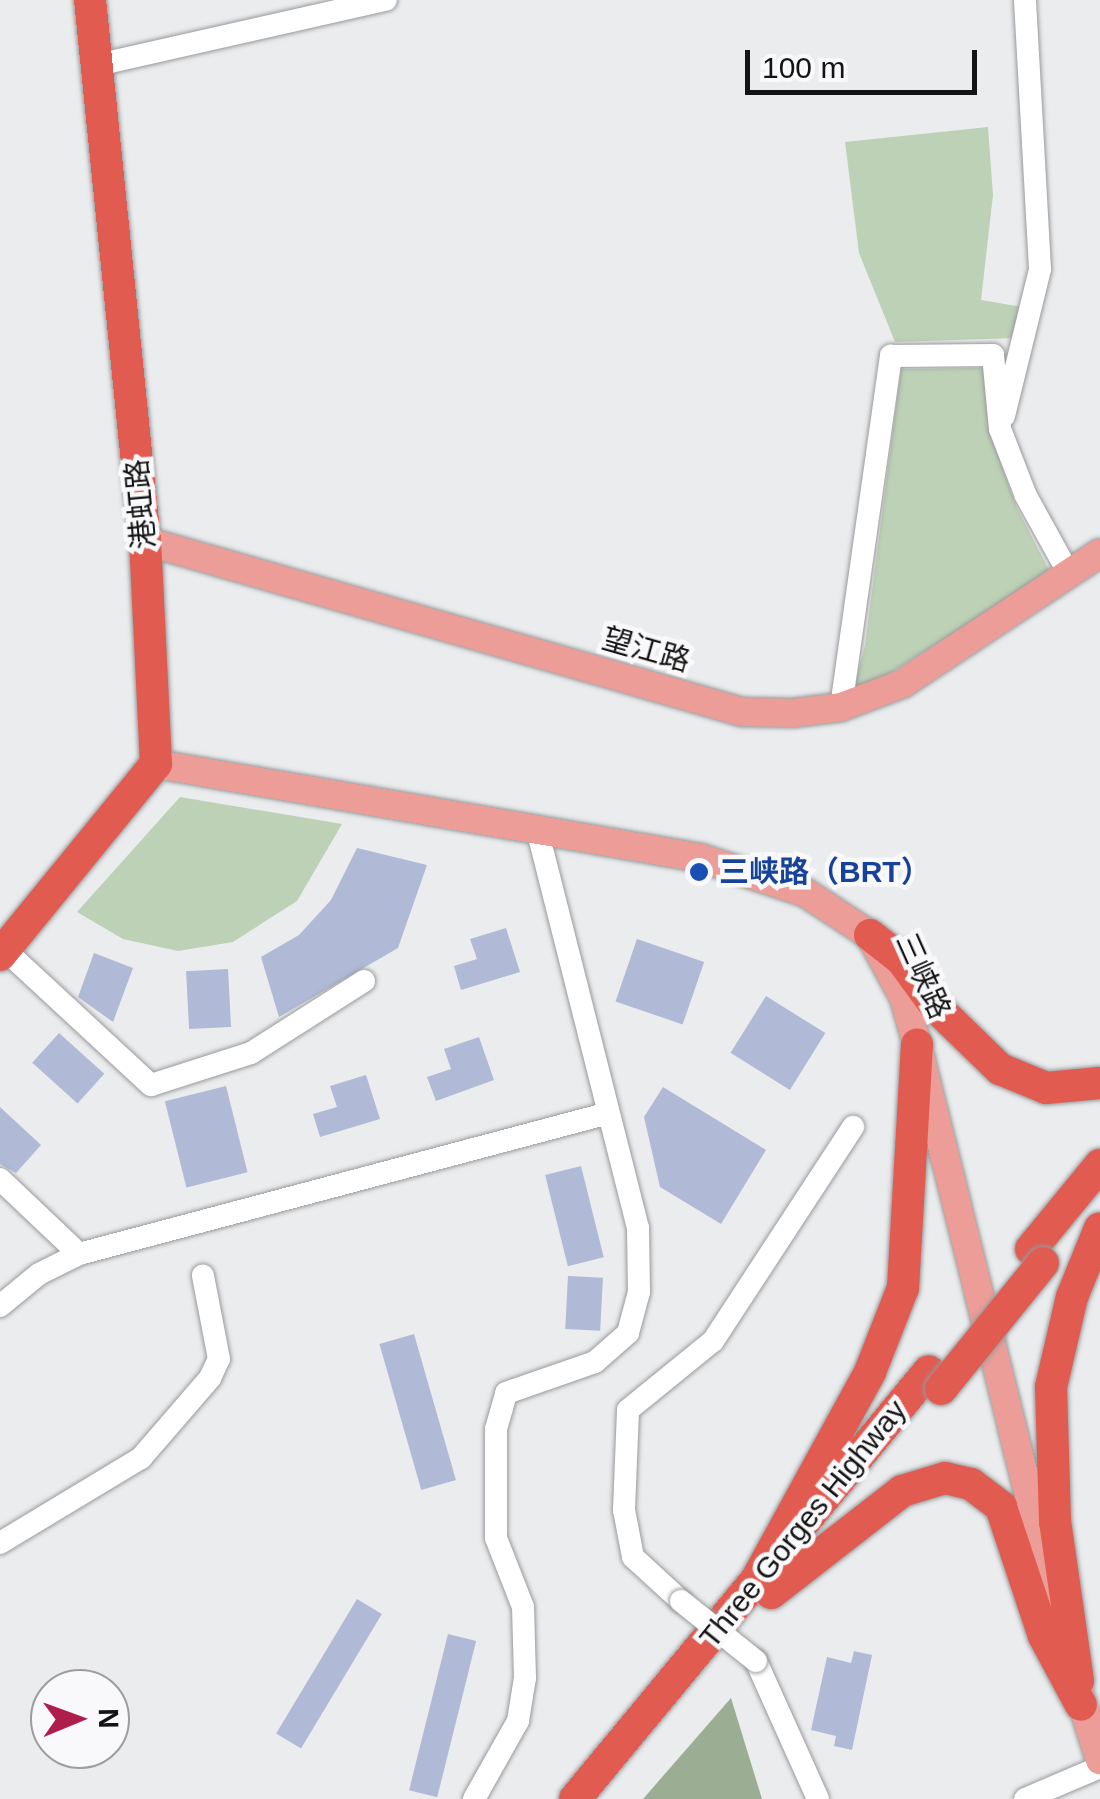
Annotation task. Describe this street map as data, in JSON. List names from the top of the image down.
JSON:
{
  "streets": {
    "highway": ["港虹路", "Three Gorges Highway"],
    "main road": ["望江路", "三峡路"]
  },
  "crossings": [
    ["港虹路", "望江路"],
    ["港虹路", "三峡路"]
  ],
  "places": ["三峡路（BRT）"],
  "scale_bar": "100 m",
  "north": "right"
}
